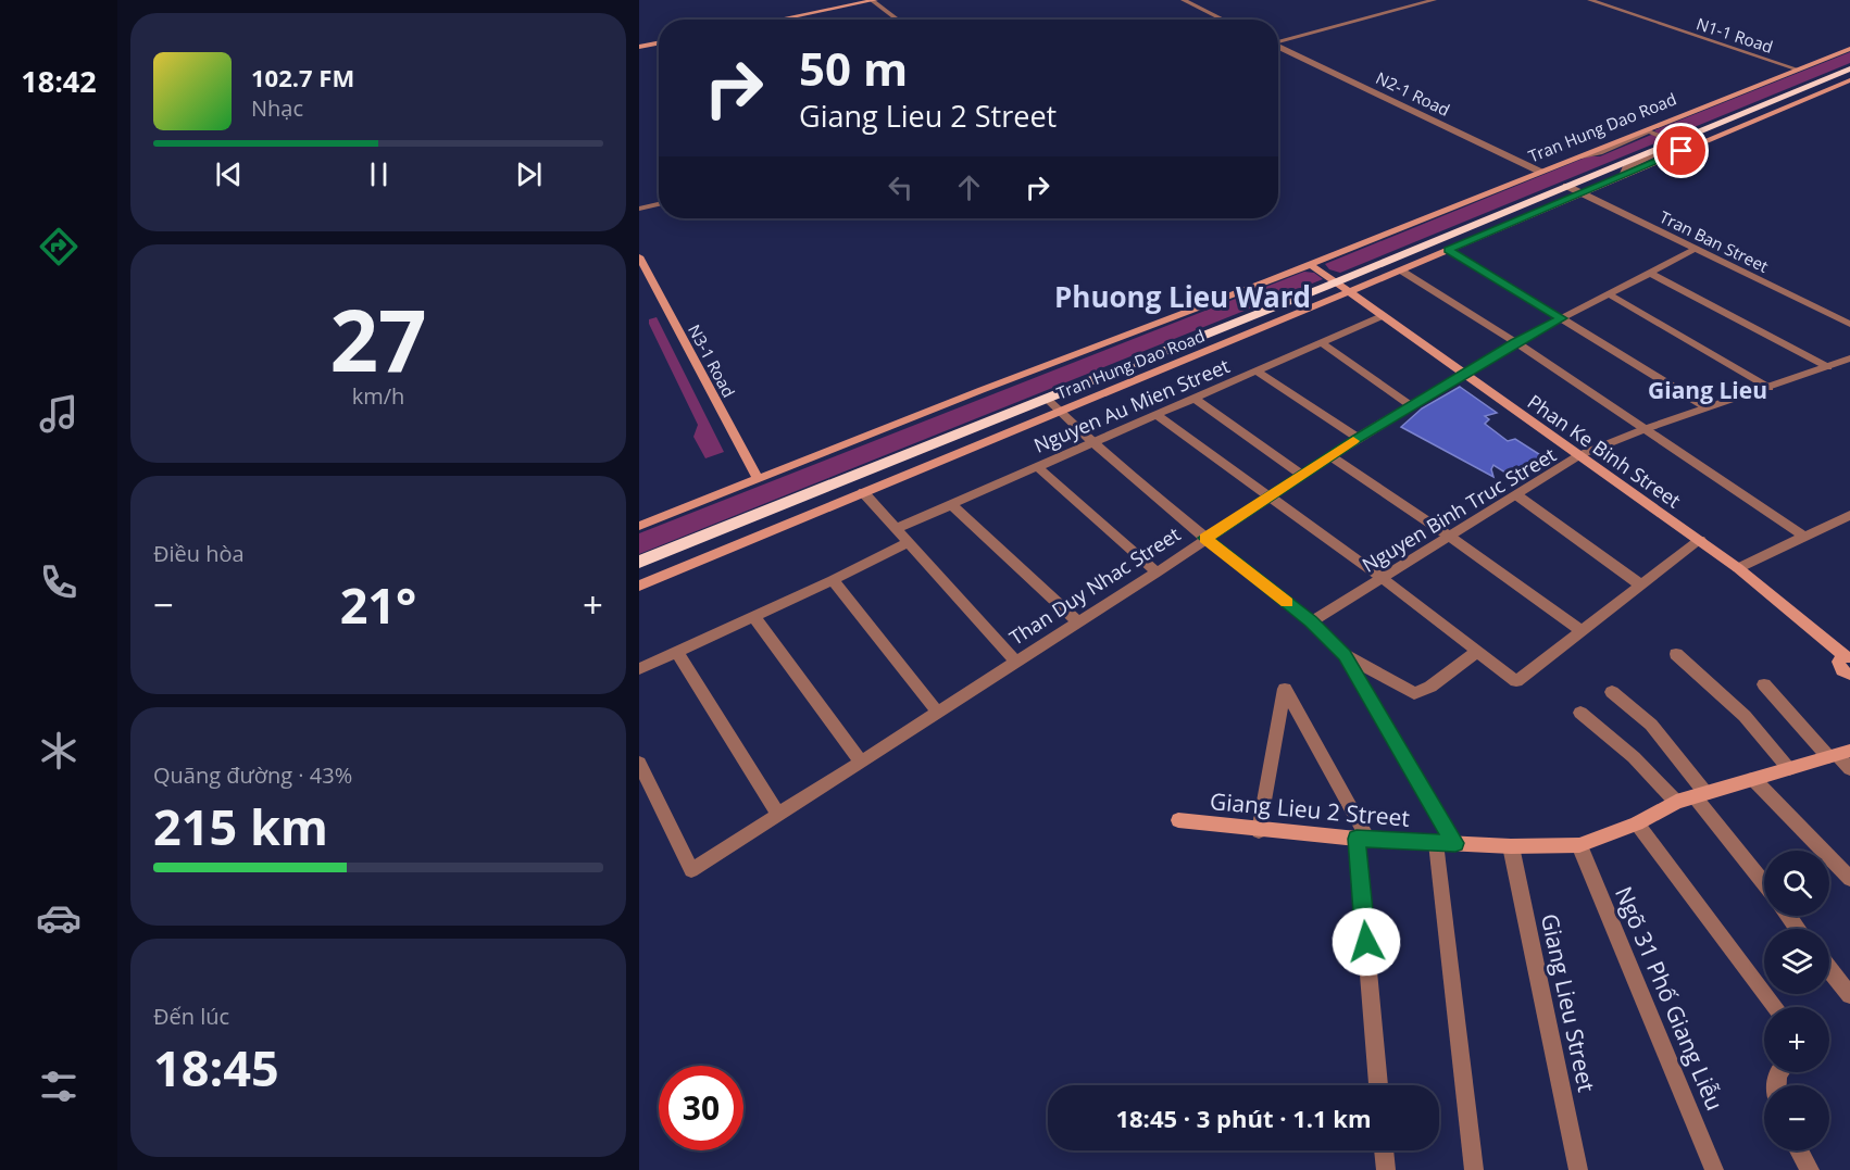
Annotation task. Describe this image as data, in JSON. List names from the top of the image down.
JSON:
{
  "streets": {
    "highway": ["Tran Hung Dao Road"],
    "main road": ["N3-1 Road", "Phan Ke Binh Street", "Giang Lieu 2 Street"],
    "street": [
      "N1-1 Road",
      "N2-1 Road",
      "Tran Ban Street",
      "Nguyen Au Mien Street",
      "Nguyen Binh Truc Street",
      "Than Duy Nhac Street",
      "Ngõ 31 Phố Giang Liễu",
      "Giang Lieu Street"
    ]
  },
  "crossings": [
    ["N1-1 Road", "Tran Hung Dao Road"],
    ["N2-1 Road", "Tran Hung Dao Road"],
    ["Tran Hung Dao Road", "Tran Ban Street"],
    ["Tran Hung Dao Road", "N3-1 Road"],
    ["Tran Hung Dao Road", "Phan Ke Binh Street"],
    ["Tran Ban Street", "Than Duy Nhac Street"],
    ["Nguyen Au Mien Street", "Phan Ke Binh Street"],
    ["Phan Ke Binh Street", "Nguyen Binh Truc Street"],
    ["Phan Ke Binh Street", "Than Duy Nhac Street"],
    ["Giang Lieu 2 Street", "Ngõ 31 Phố Giang Liễu"],
    ["Giang Lieu 2 Street", "Giang Lieu Street"]
  ],
  "districts": ["Phuong Lieu Ward", "Giang Lieu"],
  "page": {
    "tabs": "18:42",
    "turn": ["50 m", "Giang Lieu 2 Street"],
    "song": ["102.7 FM", "Nhạc"],
    "tile": [
      ["27", "km/h"],
      "Điều hòa",
      ["Quãng đường · 43%", "215 km"],
      ["Đến lúc", "18:45"]
    ],
    "heat": ["−", "21°", "+"],
    "map_buttons": ["+", "−"],
    "limit": "30",
    "trip": "18:45 · 3 phút · 1.1 km"
  }
}
